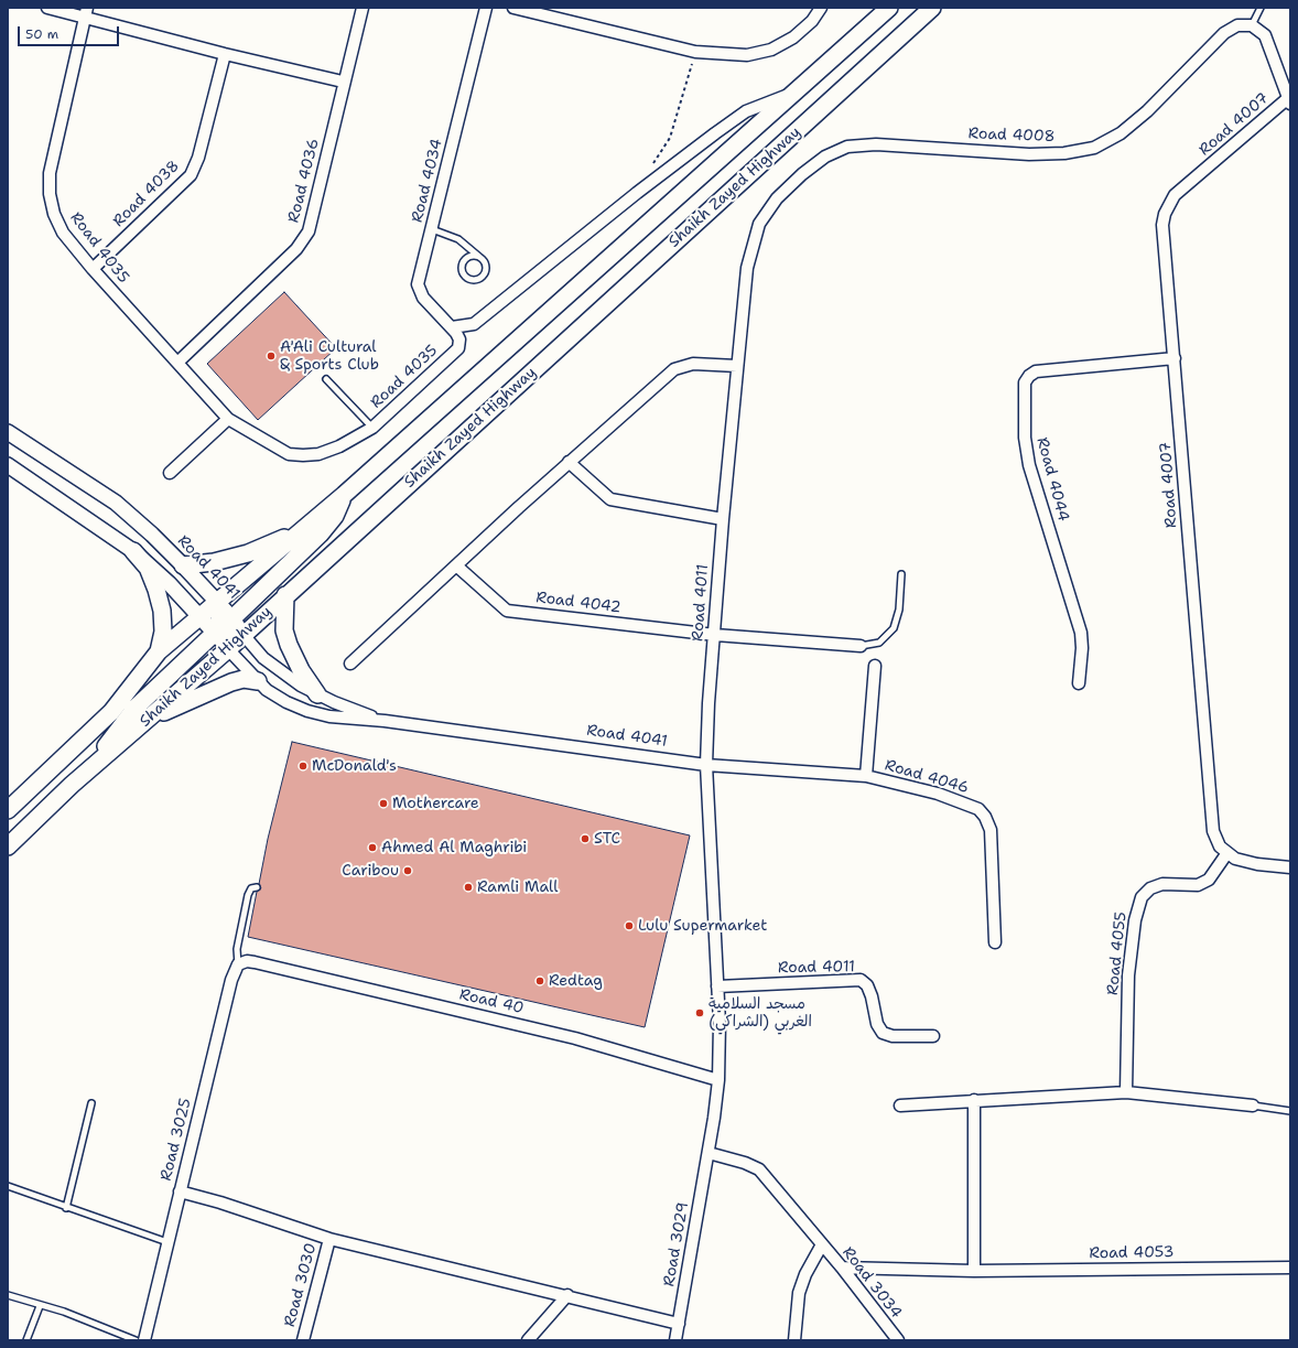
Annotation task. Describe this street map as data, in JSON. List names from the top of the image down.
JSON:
{
  "streets": {
    "main road": ["Shaikh Zayed Highway"],
    "street": [
      "Road 4007",
      "Road 4008",
      "Road 4036",
      "Road 4034",
      "Road 4038",
      "Road 4035",
      "Road 4044",
      "Road 4041",
      "Road 4042",
      "Road 4011",
      "Road 4046",
      "Road 4055",
      "Road 40",
      "Road 3025",
      "Road 3029",
      "Road 4053",
      "Road 3034",
      "Road 3030"
    ]
  },
  "crossings": [
    ["Road 4007", "Road 4008"],
    ["Road 4007", "Road 4044"],
    ["Road 4007", "Road 4055"],
    ["Road 4008", "Road 4011"],
    ["Road 4036", "Road 4035"],
    ["Road 4034", "Road 4035"],
    ["Shaikh Zayed Highway", "Road 4041"],
    ["Road 4038", "Road 4035"],
    ["Road 4041", "Road 4011"],
    ["Road 4041", "Road 4046"],
    ["Road 4042", "Road 4011"],
    ["Road 4011", "Road 40"],
    ["Road 4011", "Road 3029"],
    ["Road 4011", "Road 3034"],
    ["Road 40", "Road 3025"],
    ["Road 3029", "Road 3034"],
    ["Road 4053", "Road 3034"]
  ],
  "places": [
    "A'Ali Cultural & Sports Club",
    "McDonald's",
    "Mothercare",
    "STC",
    "Ahmed Al Maghribi",
    "Caribou",
    "Ramli Mall",
    "Lulu Supermarket",
    "Redtag",
    "مسجد السلامية الغربي (الشراكي)"
  ],
  "scale_bar": "50 m"
}
